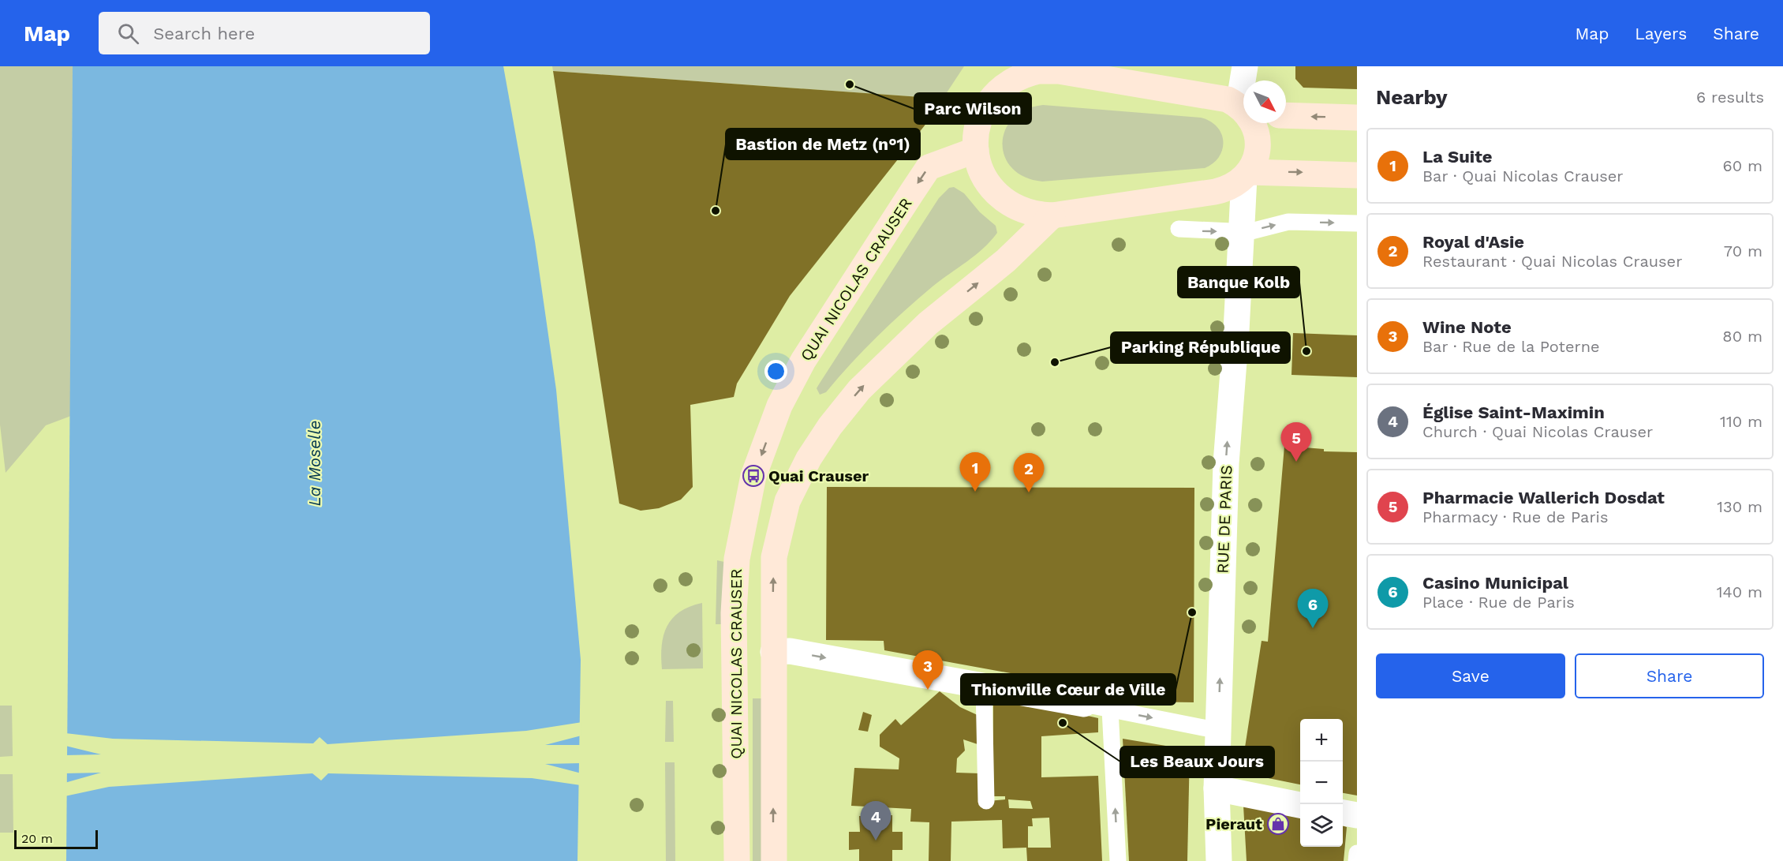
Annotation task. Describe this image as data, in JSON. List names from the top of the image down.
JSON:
{
  "streets": {
    "main road": ["QUAI NICOLAS CRAUSER"],
    "street": ["RUE DE PARIS"]
  },
  "one_way": ["RUE DE PARIS"],
  "water": ["La Moselle"],
  "places": {
    "other": [
      "Parc Wilson",
      "Bastion de Metz (n°1)",
      "Banque Kolb",
      "Parking République",
      "Thionville Cœur de Ville",
      "Les Beaux Jours"
    ],
    "bus stop": ["Quai Crauser"],
    "shop": ["Pieraut"]
  },
  "scale_bar": "20 m",
  "north": "bottom right",
  "page": {
    "header": "Map",
    "search": "Search here",
    "nav": ["Map", "Layers", "Share"],
    "heading": ["Nearby", "6 results"],
    "list": [
      {
        "mark": "1",
        "name": "La Suite",
        "note": "Bar · Quai Nicolas Crauser",
        "value": "60 m"
      },
      {
        "mark": "2",
        "name": "Royal d'Asie",
        "note": "Restaurant · Quai Nicolas Crauser",
        "value": "70 m"
      },
      {
        "mark": "3",
        "name": "Wine Note",
        "note": "Bar · Rue de la Poterne",
        "value": "80 m"
      },
      {
        "mark": "4",
        "name": "Église Saint-Maximin",
        "note": "Church · Quai Nicolas Crauser",
        "value": "110 m"
      },
      {
        "mark": "5",
        "name": "Pharmacie Wallerich Dosdat",
        "note": "Pharmacy · Rue de Paris",
        "value": "130 m"
      },
      {
        "mark": "6",
        "name": "Casino Municipal",
        "note": "Place · Rue de Paris",
        "value": "140 m"
      }
    ],
    "pins": [
      "5",
      "1",
      "2",
      "6",
      "3",
      "4"
    ],
    "buttons": ["Save", "Share"],
    "map_buttons": ["+", "−"],
    "scale": "20 m"
  }
}
